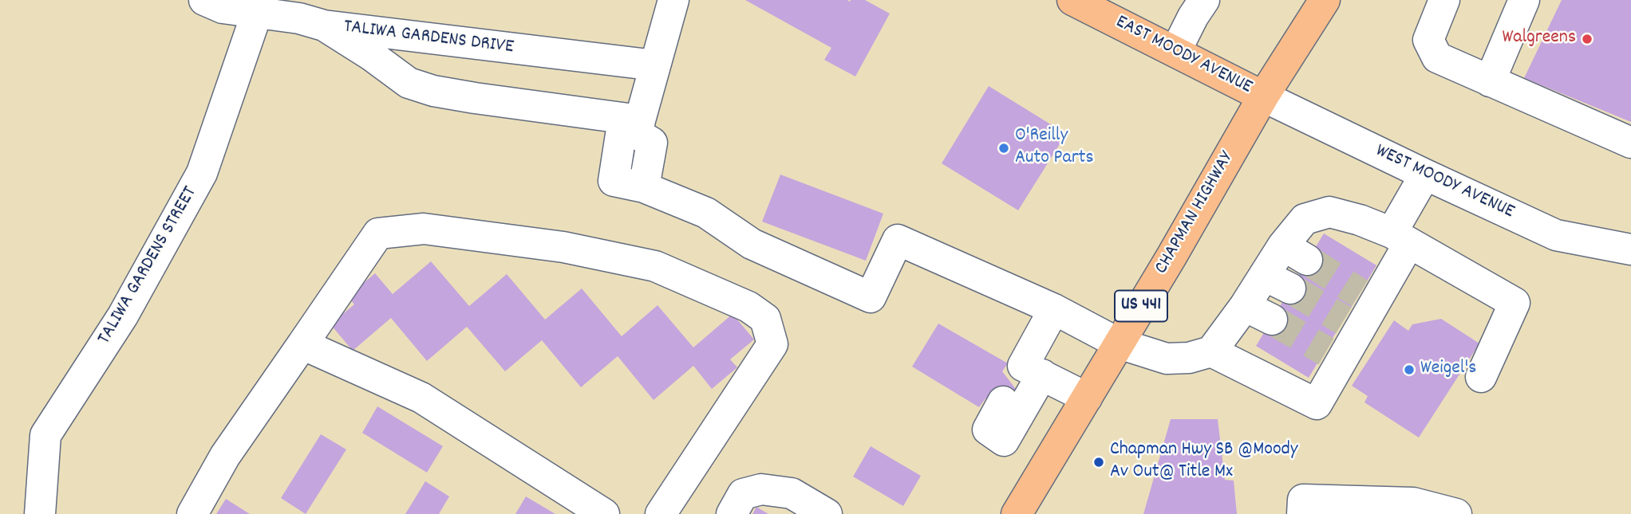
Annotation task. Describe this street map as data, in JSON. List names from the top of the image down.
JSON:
{
  "streets": {
    "main road": ["EAST MOODY AVENUE", "CHAPMAN HIGHWAY", "US 441"],
    "street": ["TALIWA GARDENS DRIVE", "WEST MOODY AVENUE", "TALIWA GARDENS STREET"]
  },
  "crossings": [
    ["TALIWA GARDENS DRIVE", "TALIWA GARDENS STREET"],
    ["EAST MOODY AVENUE", "WEST MOODY AVENUE"],
    ["EAST MOODY AVENUE", "CHAPMAN HIGHWAY"],
    ["WEST MOODY AVENUE", "CHAPMAN HIGHWAY"]
  ],
  "places": [
    "Walgreens",
    "O'Reilly Auto Parts",
    "Weigel's",
    "Chapman Hwy SB @Moody Av Out@ Title Mx"
  ]
}
